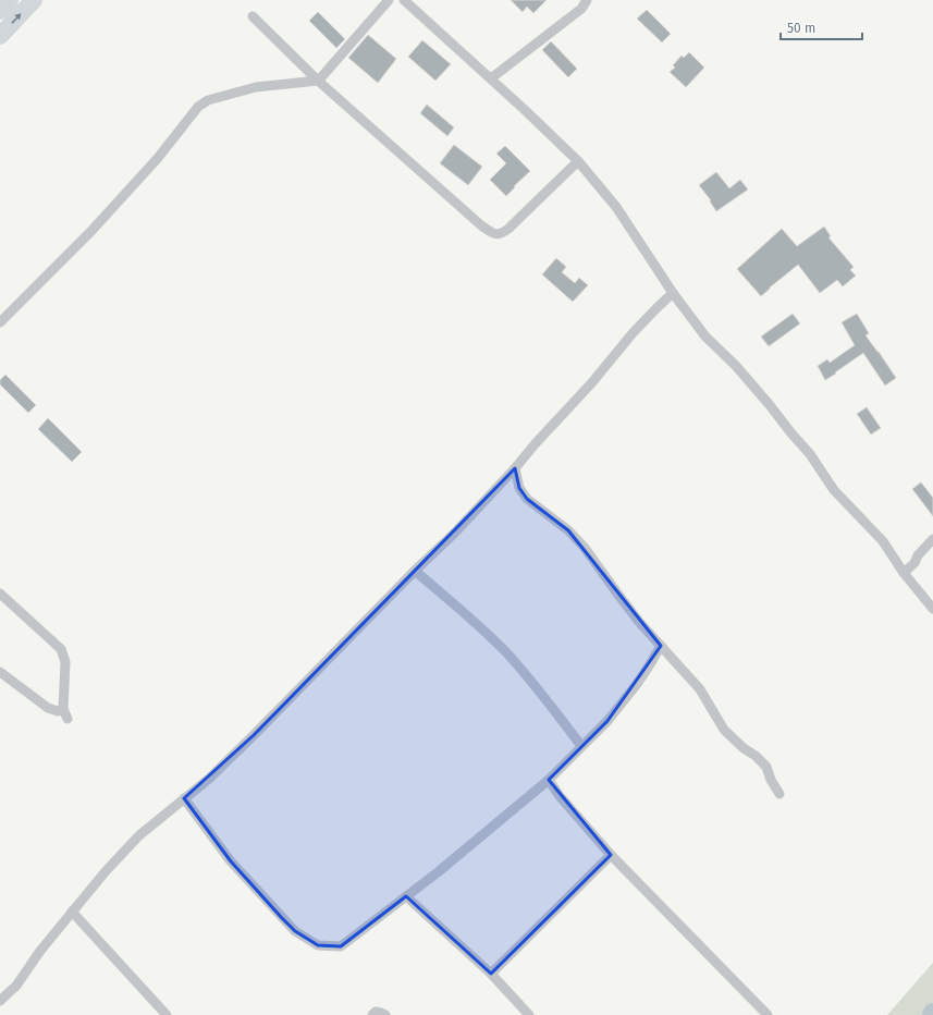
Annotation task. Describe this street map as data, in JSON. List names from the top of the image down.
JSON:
{
  "scale_bar": "50 m"
}
